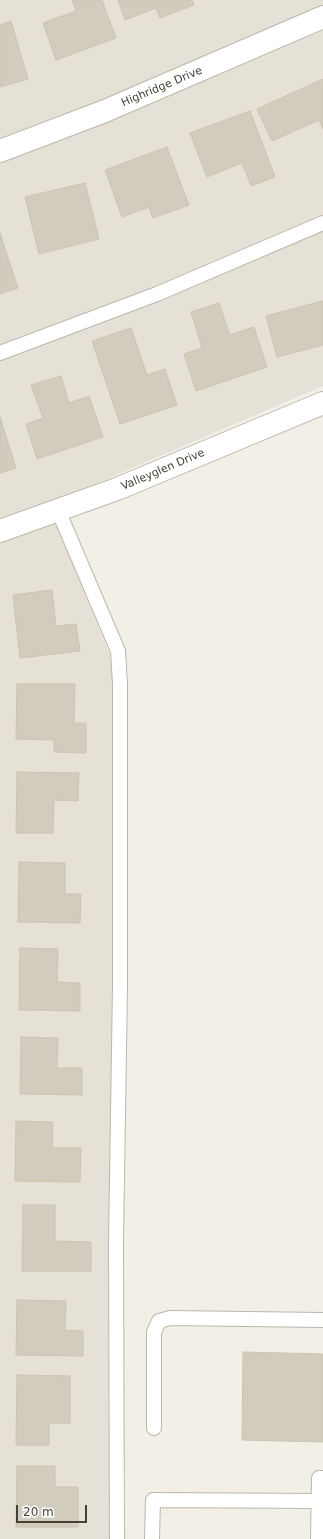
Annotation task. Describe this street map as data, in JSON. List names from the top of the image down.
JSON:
{
  "streets": {
    "street": ["Highridge Drive", "Valleyglen Drive"]
  },
  "scale_bar": "20 m"
}
